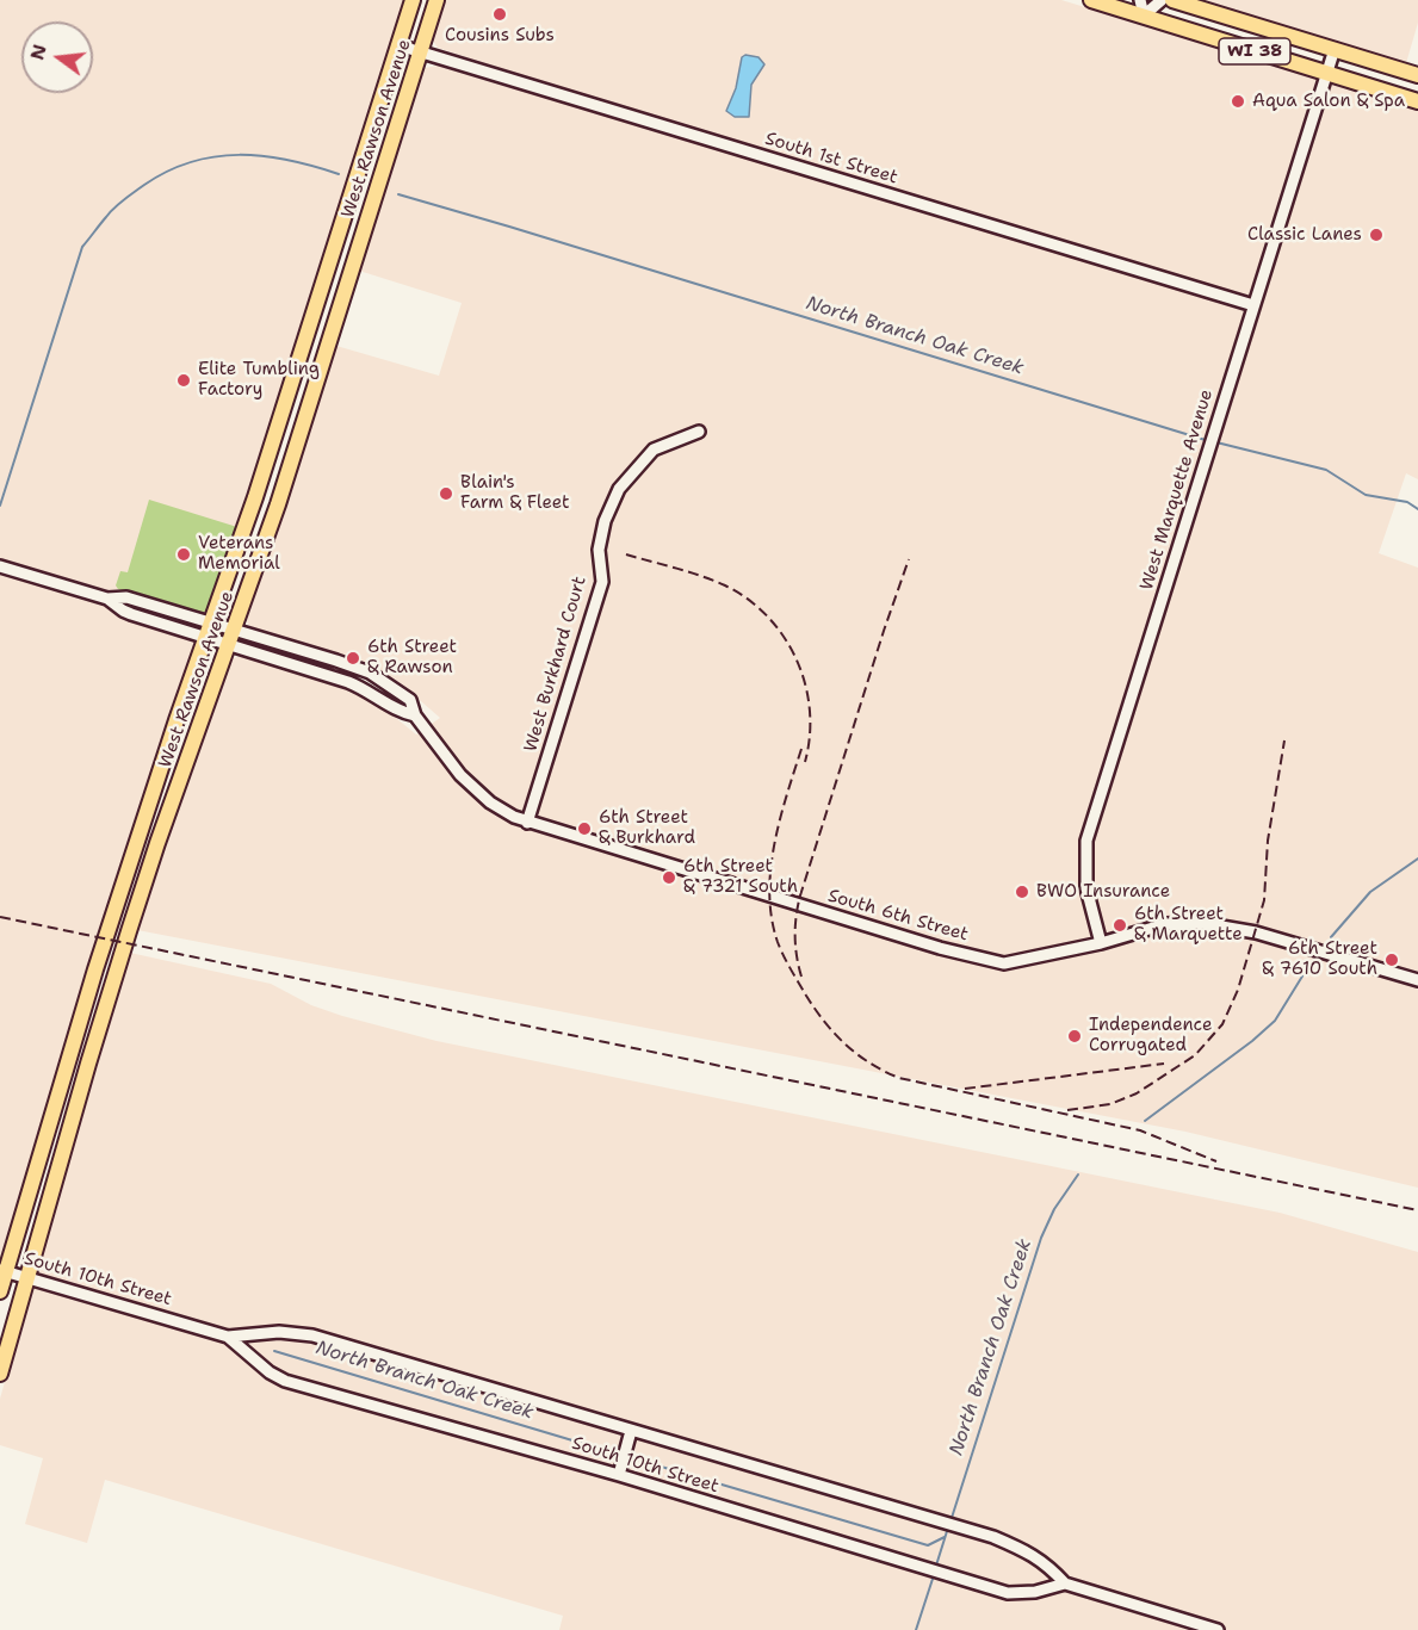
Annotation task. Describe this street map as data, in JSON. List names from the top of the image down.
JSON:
{
  "streets": {
    "main road": ["WI 38", "West Rawson Avenue"],
    "street": [
      "South 1st Street",
      "West Marquette Avenue",
      "West Burkhard Court",
      "South 6th Street",
      "South 10th Street"
    ]
  },
  "crossings": [
    ["WI 38", "West Marquette Avenue"],
    ["West Rawson Avenue", "South 1st Street"],
    ["West Rawson Avenue", "South 6th Street"],
    ["West Rawson Avenue", "South 10th Street"],
    ["South 1st Street", "West Marquette Avenue"],
    ["West Marquette Avenue", "South 6th Street"],
    ["West Burkhard Court", "South 6th Street"]
  ],
  "water": ["North Branch Oak Creek"],
  "places": [
    "Cousins Subs",
    "Aqua Salon & Spa",
    "Classic Lanes",
    "Elite Tumbling Factory",
    "Blain's Farm & Fleet",
    "Veterans Memorial",
    "6th Street & Rawson",
    "6th Street & Burkhard",
    "6th Street & 7321 South",
    "BWO Insurance",
    "6th Street & Marquette",
    "6th Street & 7610 South",
    "Independence Corrugated"
  ],
  "north": "left"
}
